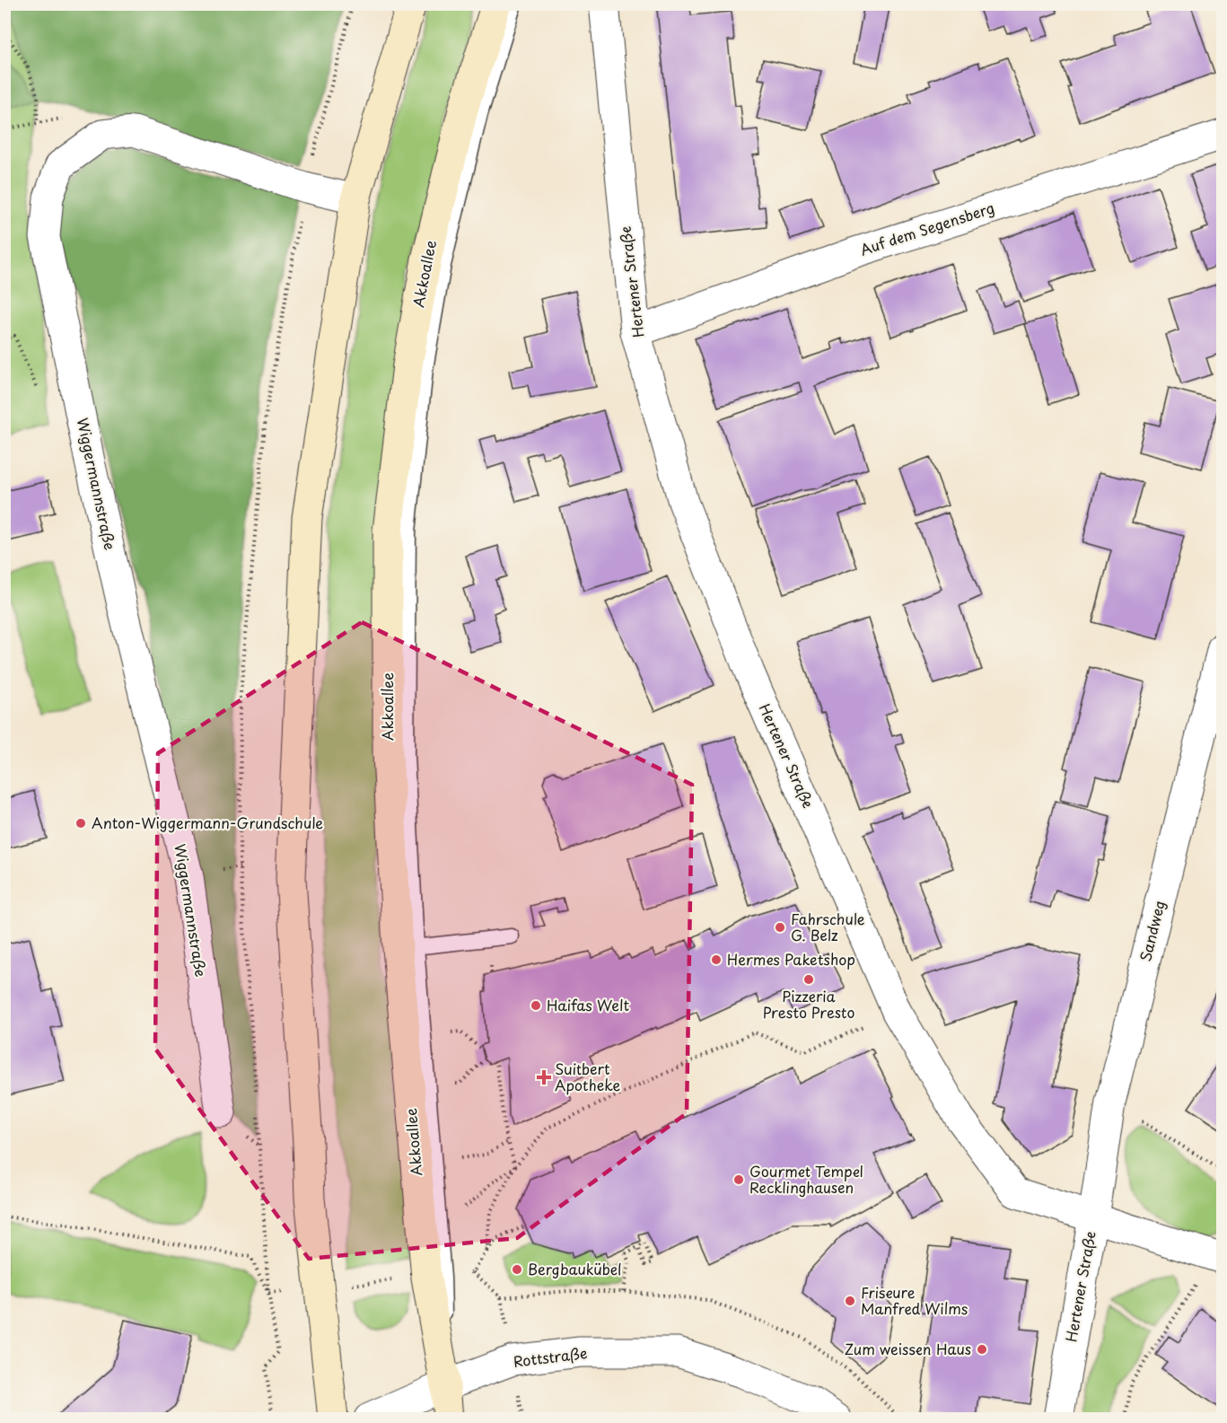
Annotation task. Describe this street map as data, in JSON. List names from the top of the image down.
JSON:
{
  "streets": {
    "main road": ["Akkoallee"],
    "street": [
      "Auf dem Segensberg",
      "Hertener Straße",
      "Wiggermannstraße",
      "Sandweg",
      "Rottstraße"
    ]
  },
  "crossings": [
    ["Auf dem Segensberg", "Hertener Straße"],
    ["Akkoallee", "Rottstraße"],
    ["Hertener Straße", "Sandweg"]
  ],
  "places": {
    "other": [
      "Anton-Wiggermann-Grundschule",
      "Fahrschule G. Belz",
      "Hermes Paketshop",
      "Pizzeria Presto Presto",
      "Haifas Welt",
      "Gourmet Tempel Recklinghausen",
      "Bergbaukübel",
      "Friseure Manfred Wilms",
      "Zum weissen Haus"
    ],
    "health": ["Suitbert Apotheke"]
  }
}
